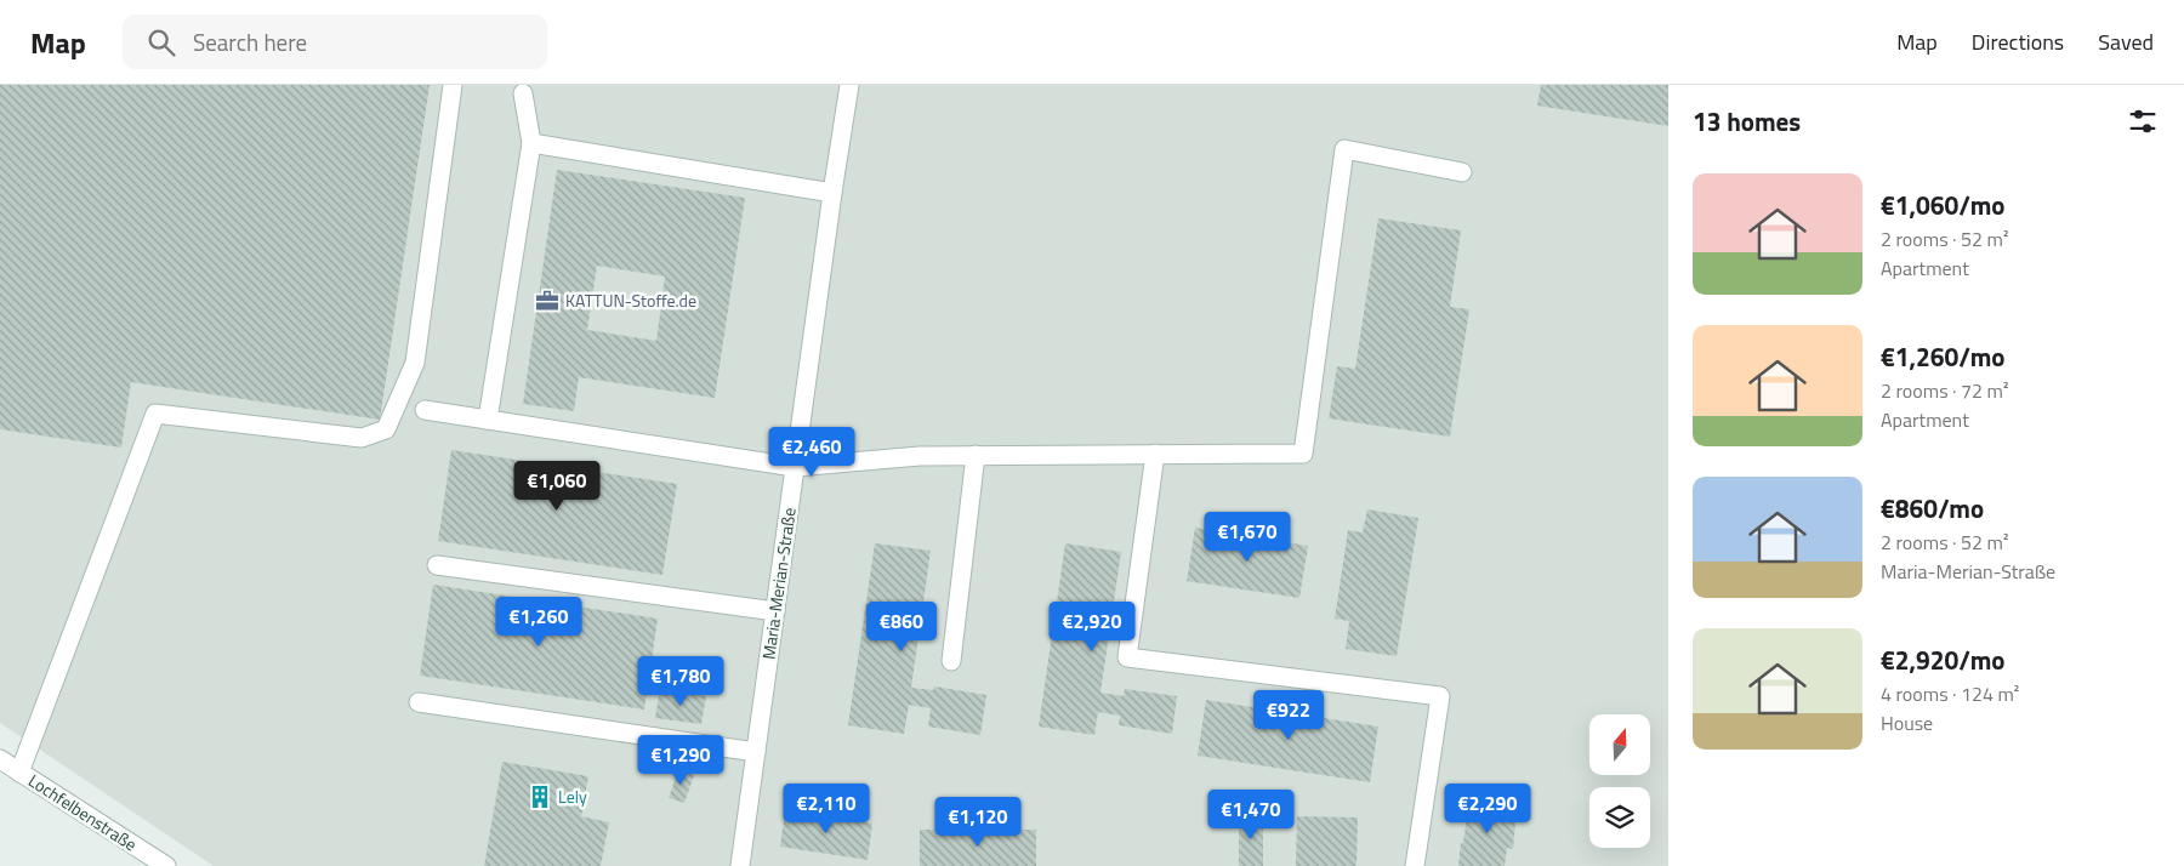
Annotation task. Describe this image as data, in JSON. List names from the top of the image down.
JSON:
{
  "streets": {
    "street": ["Maria-Merian-Straße", "Lochfelbenstraße"]
  },
  "places": {
    "office": ["KATTUN-Stoffe.de"],
    "building": ["Lely"]
  },
  "north": "top",
  "page": {
    "header": "Map",
    "search": "Search here",
    "nav": ["Map", "Directions", "Saved"],
    "heading": "13 homes",
    "list": [
      {
        "name": "€1,060/mo",
        "note": "2 rooms · 52 m² · Apartment"
      },
      {
        "name": "€1,260/mo",
        "note": "2 rooms · 72 m² · Apartment"
      },
      {
        "name": "€860/mo",
        "note": "2 rooms · 52 m² · Maria-Merian-Straße"
      },
      {
        "name": "€2,920/mo",
        "note": "4 rooms · 124 m² · House"
      }
    ],
    "price": [
      "€2,460",
      "€1,060",
      "€1,670",
      "€1,260",
      "€860",
      "€2,920",
      "€1,780",
      "€922",
      "€1,290",
      "€2,110",
      "€2,290",
      "€1,470",
      "€1,120"
    ]
  }
}
